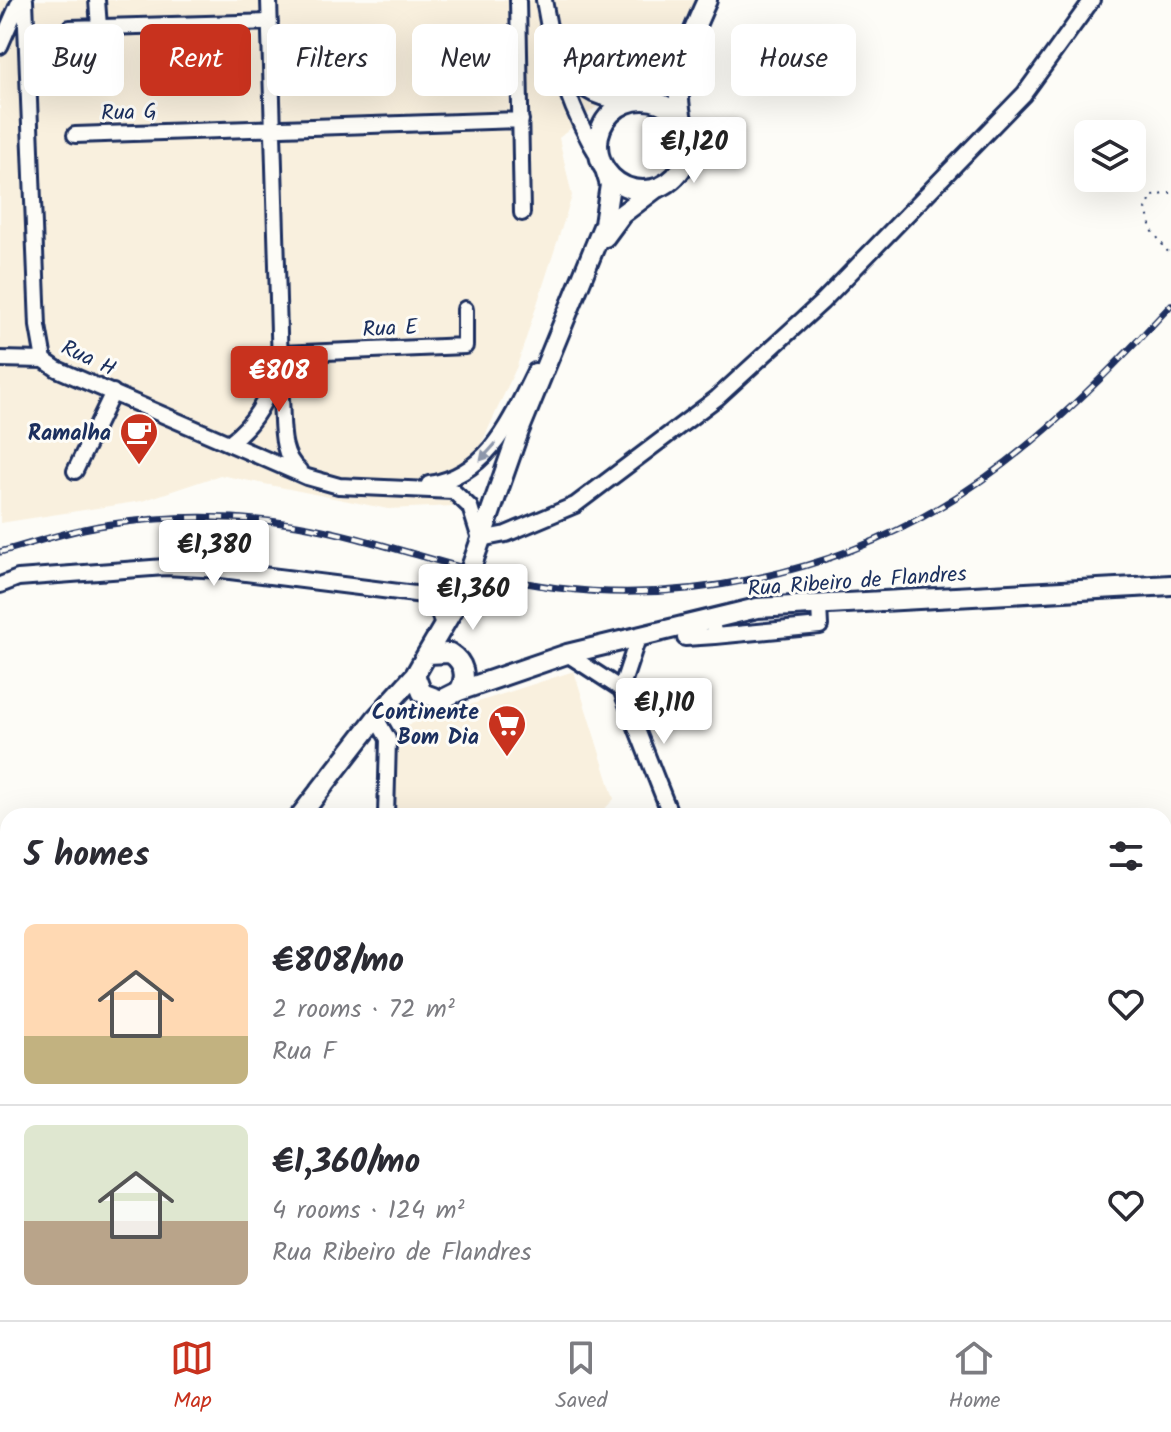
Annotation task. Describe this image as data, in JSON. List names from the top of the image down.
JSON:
{
  "streets": {
    "main road": ["Rua Ribeiro de Flandres"],
    "street": ["Rua G", "Rua E", "Rua H"]
  },
  "places": {
    "cafe": ["Ramalha"],
    "supermarket": ["Continente Bom Dia"]
  },
  "page": {
    "chip": [
      "Buy",
      "Rent",
      "Filters",
      "New",
      "Apartment",
      "House"
    ],
    "price": [
      "€1,120",
      "€808",
      "€1,380",
      "€1,360",
      "€1,110"
    ],
    "heading": "5 homes",
    "list": [
      {
        "name": "€808/mo",
        "note": "2 rooms · 72 m² · Rua F"
      },
      {
        "name": "€1,360/mo",
        "note": "4 rooms · 124 m² · Rua Ribeiro de Flandres"
      }
    ],
    "tabs": ["Map", "Saved", "Home"]
  }
}
